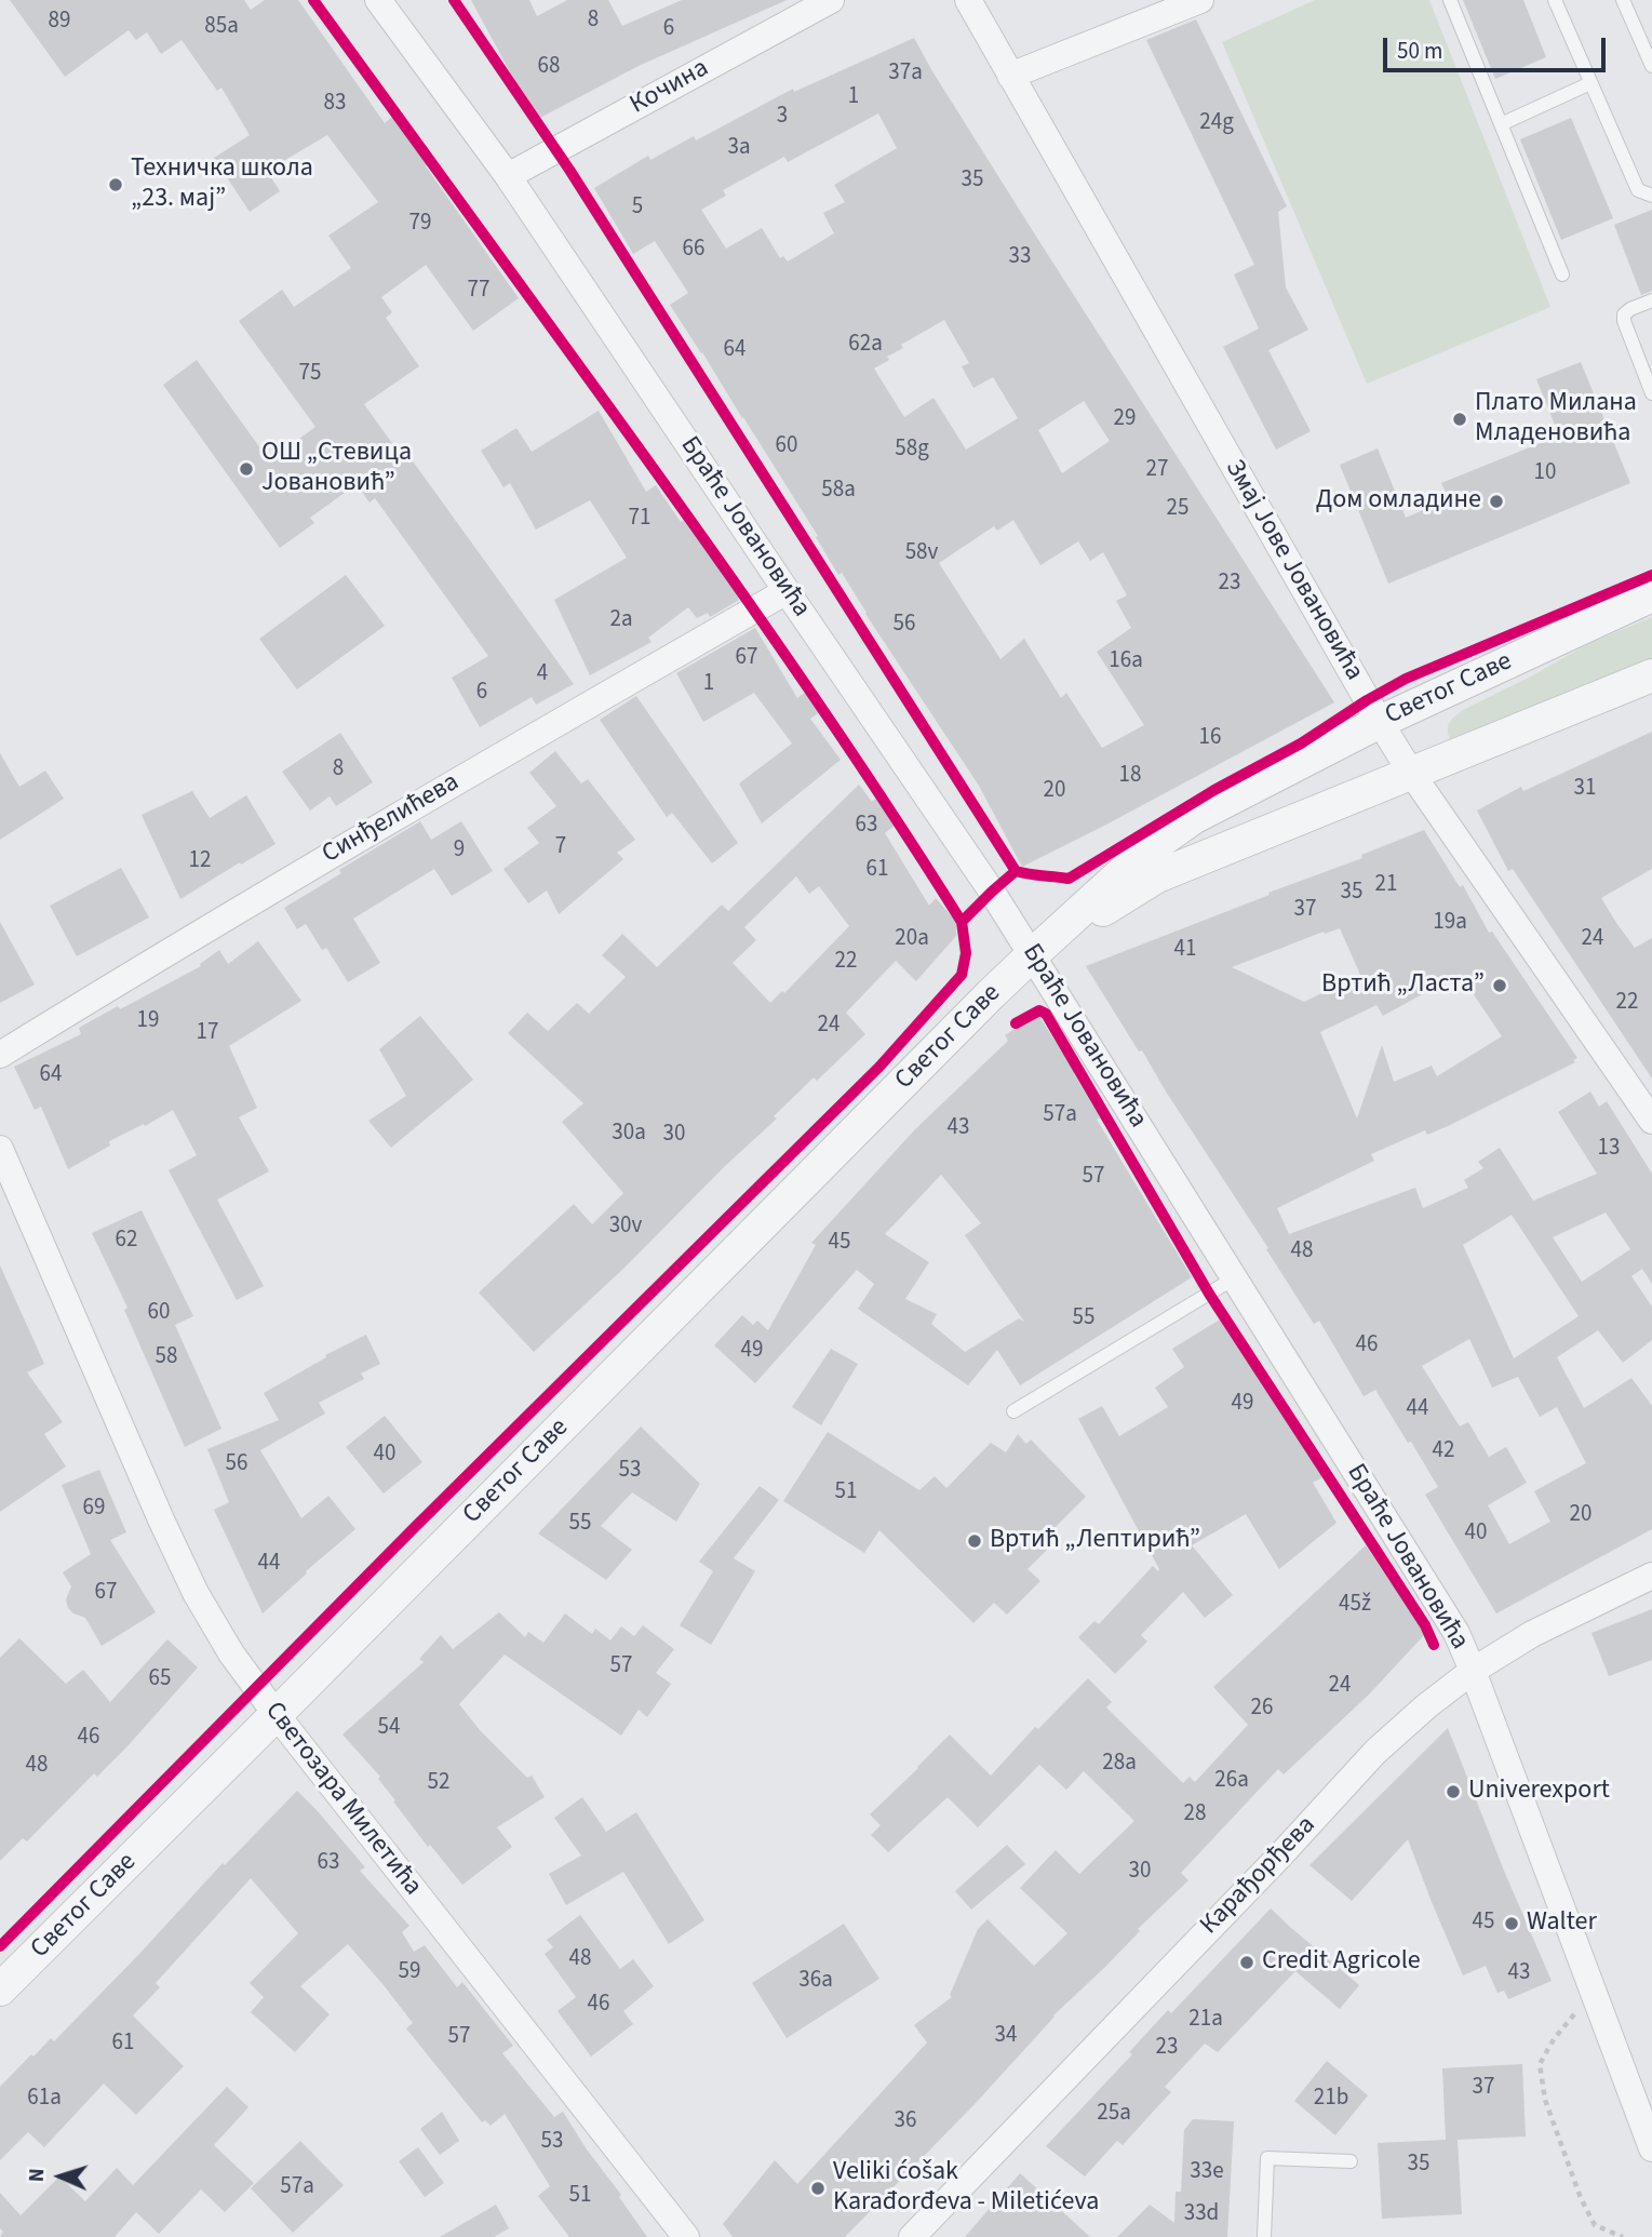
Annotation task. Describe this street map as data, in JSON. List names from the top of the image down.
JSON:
{
  "streets": {
    "street": [
      "Кочина",
      "Браће Јовановића",
      "Змај Јове Јовановића",
      "Светог Саве",
      "Синђелићева",
      "Светозара Милетића",
      "Карађорђева"
    ]
  },
  "crossings": [
    ["Кочина", "Браће Јовановића"],
    ["Браће Јовановића", "Светог Саве"],
    ["Браће Јовановића", "Синђелићева"],
    ["Браће Јовановића", "Карађорђева"],
    ["Змај Јове Јовановића", "Светог Саве"],
    ["Светог Саве", "Светозара Милетића"]
  ],
  "places": [
    "Техничка школа „23. мај”",
    "Плато Милана Младеновића",
    "ОШ „Стевица Јовановић”",
    "Дом омладине",
    "Вртић „Ласта”",
    "Вртић „Лептирић”",
    "Univerexport",
    "Walter",
    "Credit Agricole",
    "Veliki ćošak Karađorđeva - Miletićeva"
  ],
  "house_numbers": [
    "8",
    "89",
    "85a",
    "6",
    "68",
    "37a",
    "1",
    "83",
    "3",
    "24g",
    "3a",
    "35",
    "5",
    "79",
    "66",
    "33",
    "77",
    "62a",
    "64",
    "75",
    "29",
    "60",
    "58g",
    "27",
    "10",
    "58a",
    "25",
    "71",
    "58v",
    "23",
    "2a",
    "56",
    "67",
    "16a",
    "4",
    "1",
    "6",
    "16",
    "8",
    "18",
    "31",
    "20",
    "63",
    "7",
    "9",
    "12",
    "61",
    "21",
    "35",
    "37",
    "19a",
    "20a",
    "24",
    "41",
    "22",
    "22",
    "19",
    "24",
    "17",
    "64",
    "57a",
    "43",
    "30a",
    "30",
    "13",
    "57",
    "30v",
    "62",
    "45",
    "48",
    "60",
    "55",
    "46",
    "49",
    "58",
    "49",
    "44",
    "42",
    "40",
    "56",
    "53",
    "51",
    "69",
    "20",
    "55",
    "40",
    "44",
    "67",
    "45ž",
    "57",
    "65",
    "24",
    "26",
    "54",
    "46",
    "28a",
    "48",
    "26a",
    "52",
    "28",
    "63",
    "30",
    "45",
    "48",
    "59",
    "43",
    "36a",
    "46",
    "21a",
    "34",
    "57",
    "61",
    "23",
    "37",
    "61a",
    "21b",
    "25a",
    "36",
    "53",
    "35",
    "33e",
    "57a",
    "51",
    "33d"
  ],
  "scale_bar": "50 m",
  "north": "left"
}
